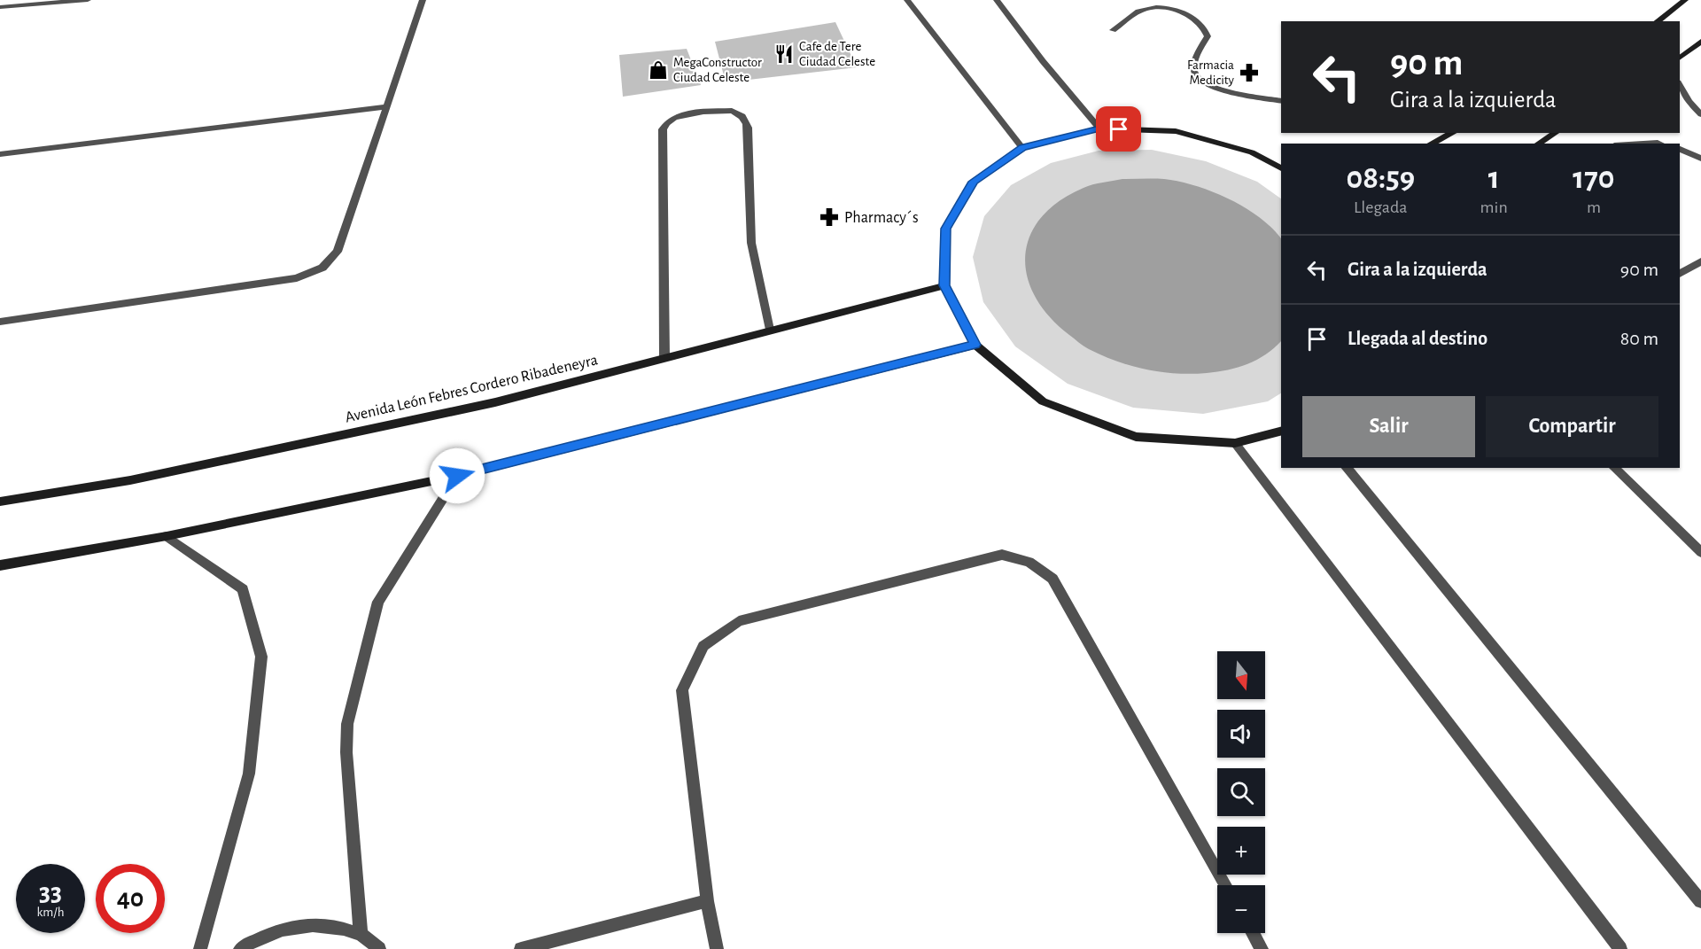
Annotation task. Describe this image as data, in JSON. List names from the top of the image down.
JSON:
{
  "streets": {
    "street": ["Avenida León Febres Cordero Ribadeneyra"]
  },
  "places": {
    "restaurant": ["Cafe de Tere Ciudad Celeste"],
    "shop": ["MegaConstructor Ciudad Celeste"],
    "pharmacy": ["Farmacia Medicity", "Pharmacy´s"]
  },
  "north": "bottom",
  "page": {
    "turn": ["90 m", "Gira a la izquierda"],
    "eta": [
      "08:59",
      "Llegada",
      "1",
      "min",
      "170",
      "m"
    ],
    "list": [
      {
        "name": "Gira a la izquierda",
        "value": "90 m"
      },
      {
        "name": "Llegada al destino",
        "value": "80 m"
      }
    ],
    "buttons": ["Salir", "Compartir"],
    "map_buttons": ["+", "−"],
    "speed": "33 km/h",
    "limit": "40"
  }
}
